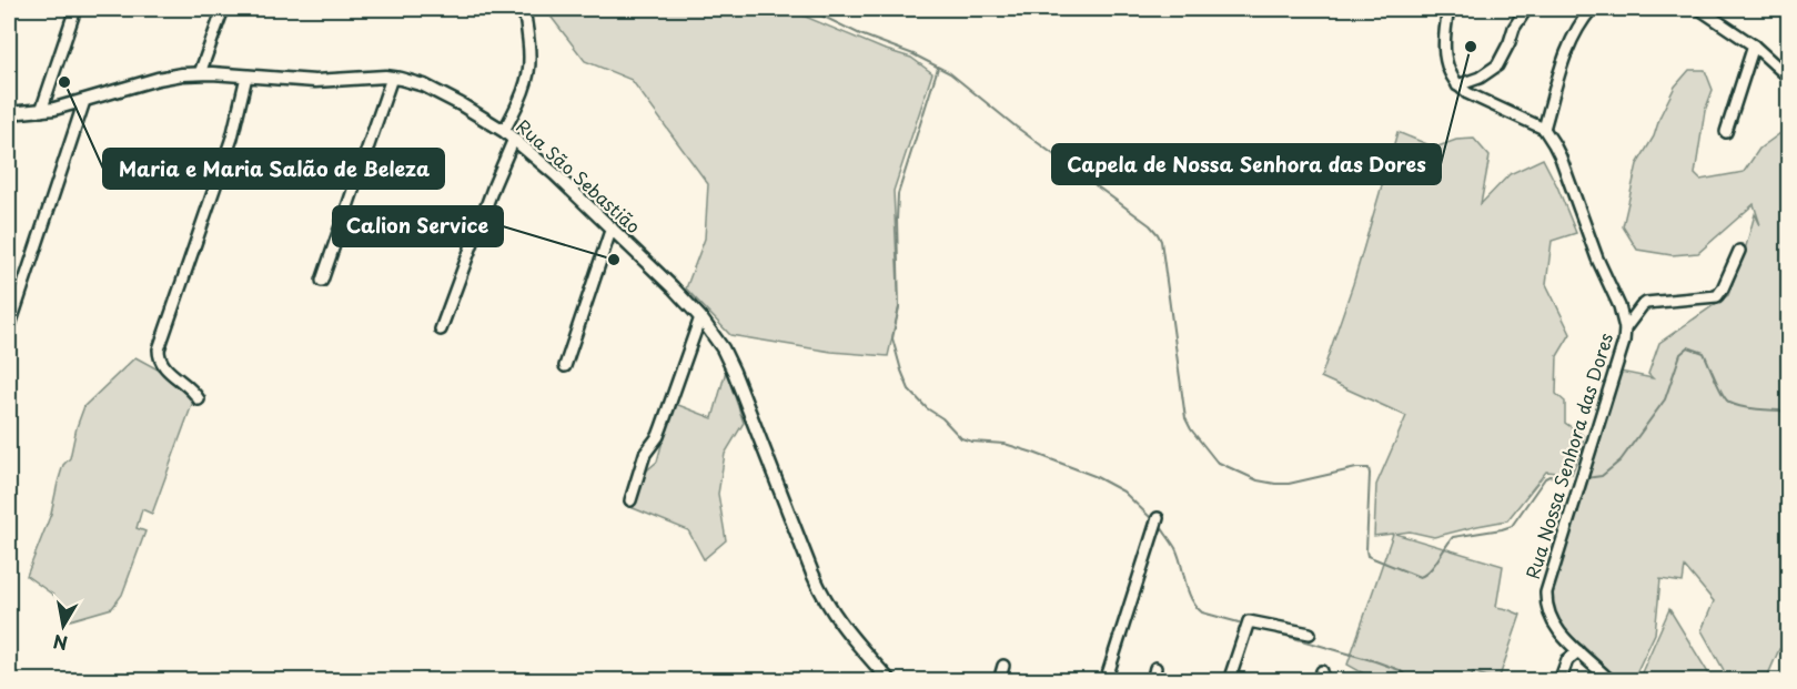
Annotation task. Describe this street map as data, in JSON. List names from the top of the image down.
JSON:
{
  "streets": {
    "main road": ["Rua São Sebastião"],
    "street": ["Rua Nossa Senhora das Dores"]
  },
  "places": ["Capela de Nossa Senhora das Dores", "Maria e Maria Salão de Beleza", "Calion Service"],
  "north": "bottom"
}
